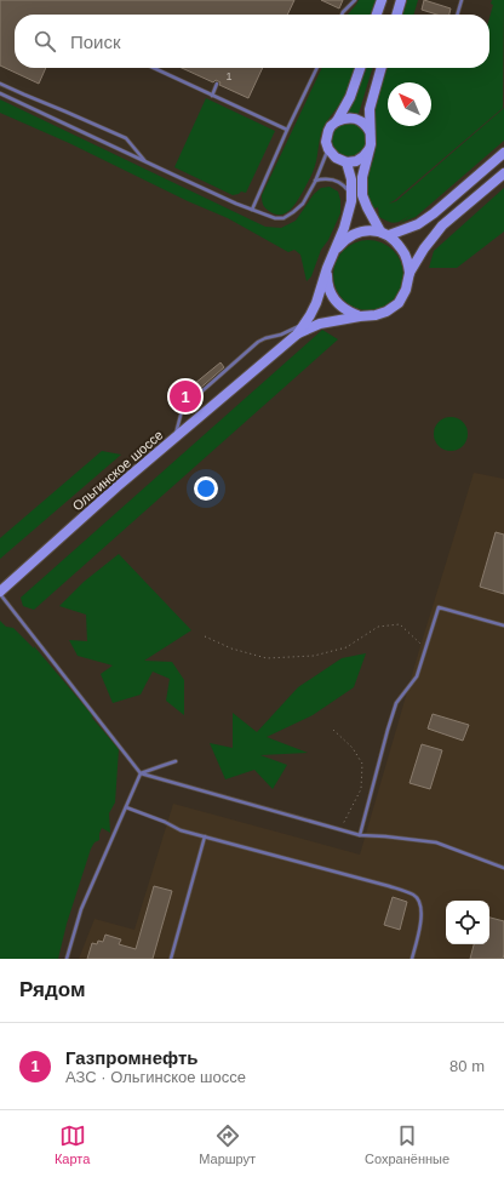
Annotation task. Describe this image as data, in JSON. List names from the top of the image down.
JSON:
{
  "streets": {
    "main road": ["Ольгинское шоссе"]
  },
  "house_numbers": ["1"],
  "north": "top left",
  "page": {
    "search": "Поиск",
    "pins": "1",
    "heading": "Рядом",
    "list": [
      {
        "mark": "1",
        "name": "Газпромнефть",
        "note": "АЗС · Ольгинское шоссе",
        "value": "80 m"
      }
    ],
    "nav": ["Карта", "Маршрут", "Сохранённые"]
  }
}
